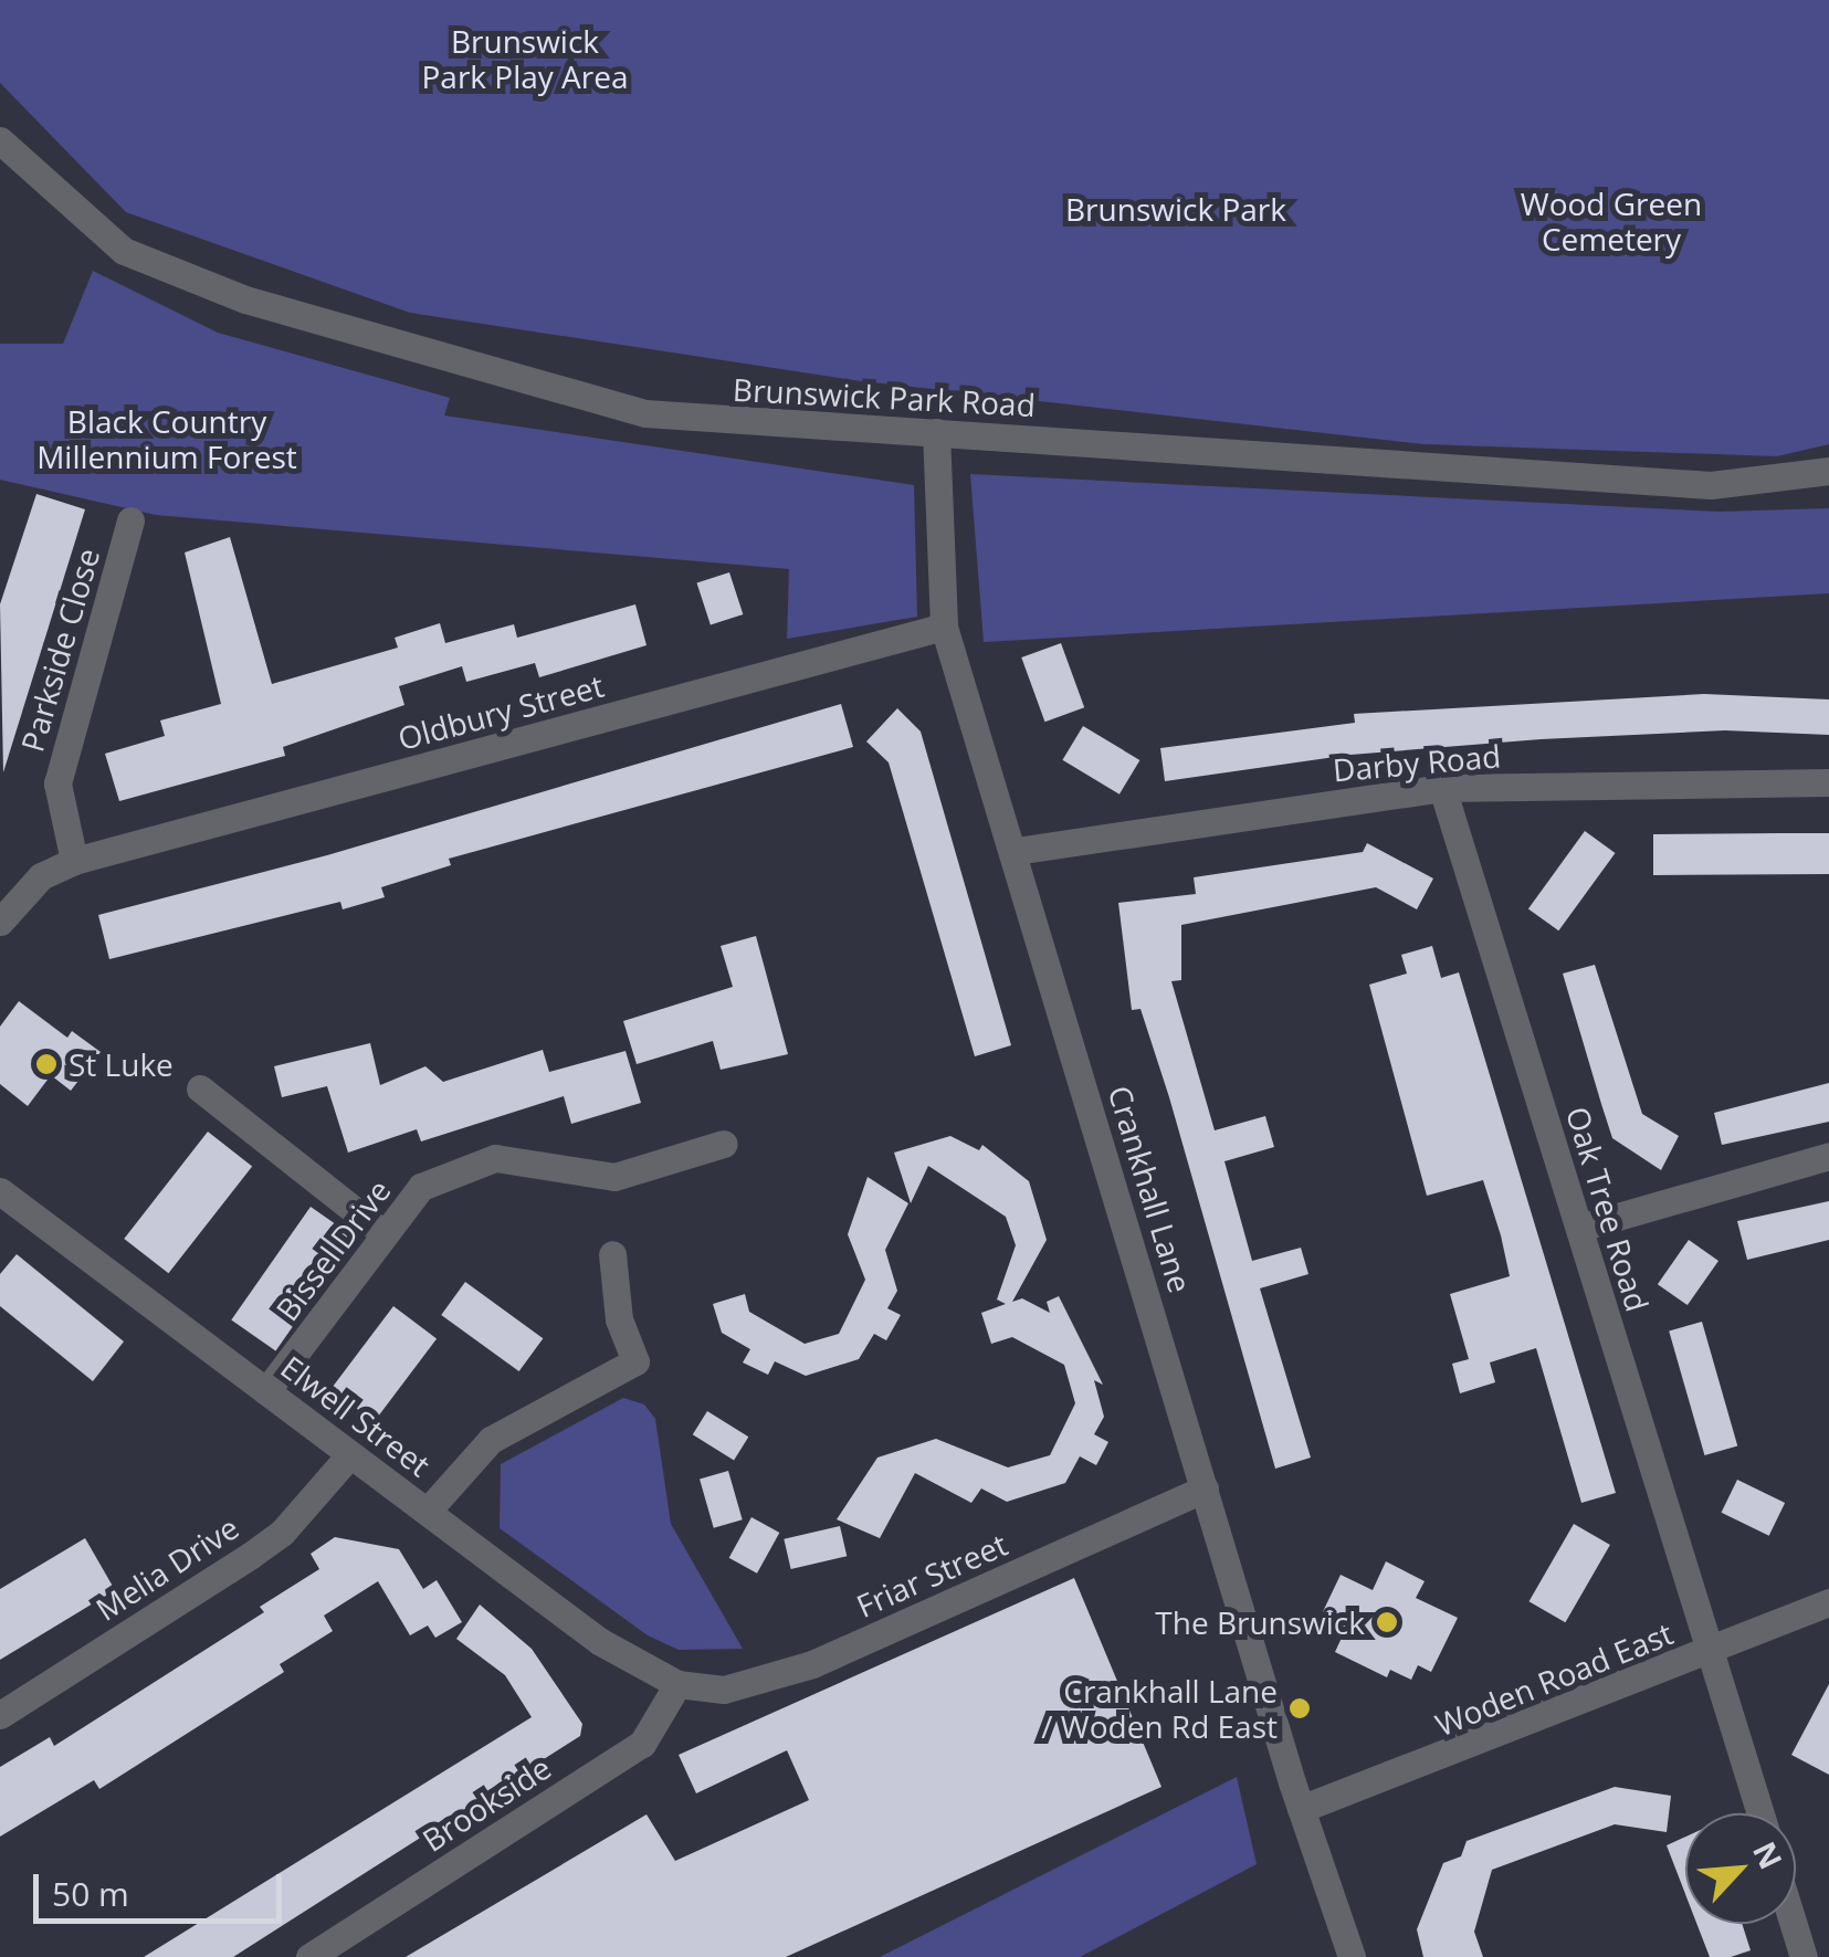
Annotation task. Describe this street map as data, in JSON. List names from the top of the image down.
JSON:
{
  "streets": {
    "street": [
      "Brunswick Park Road",
      "Parkside Close",
      "Oldbury Street",
      "Darby Road",
      "Crankhall Lane",
      "Oak Tree Road",
      "Bissel Drive",
      "Elwell Street",
      "Melia Drive",
      "Friar Street",
      "Woden Road East",
      "Brookside"
    ]
  },
  "crossings": [
    ["Brunswick Park Road", "Crankhall Lane"],
    ["Parkside Close", "Oldbury Street"],
    ["Oldbury Street", "Crankhall Lane"],
    ["Darby Road", "Crankhall Lane"],
    ["Darby Road", "Oak Tree Road"],
    ["Crankhall Lane", "Friar Street"],
    ["Crankhall Lane", "Woden Road East"],
    ["Oak Tree Road", "Woden Road East"],
    ["Bissel Drive", "Elwell Street"],
    ["Elwell Street", "Melia Drive"],
    ["Elwell Street", "Friar Street"],
    ["Elwell Street", "Brookside"],
    ["Friar Street", "Brookside"]
  ],
  "parks": [
    "Brunswick Park Play Area",
    "Wood Green Cemetery",
    "Brunswick Park",
    "Black Country Millennium Forest"
  ],
  "places": ["St Luke", "The Brunswick", "Crankhall Lane / Woden Rd East"],
  "scale_bar": "50 m",
  "north": "top right"
}
